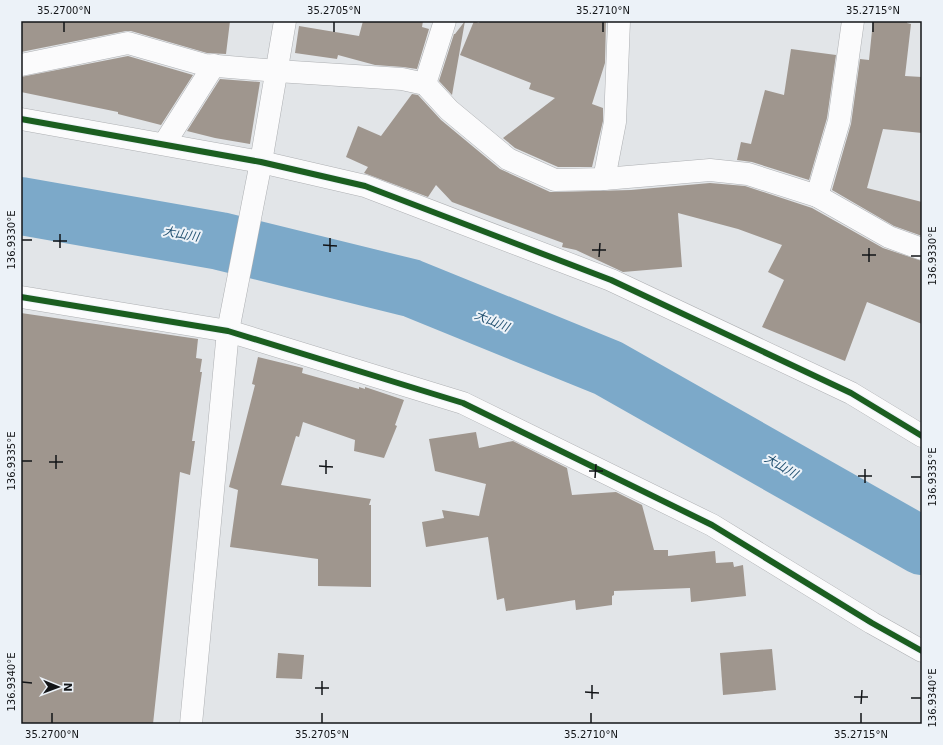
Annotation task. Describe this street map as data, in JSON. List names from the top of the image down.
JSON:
{
  "water": ["大山川"],
  "north": "right",
  "coordinates": [
    "35.2700°N",
    "35.2705°N",
    "35.2710°N",
    "35.2715°N",
    "136.9330°E",
    "136.9335°E",
    "136.9340°E"
  ]
}
